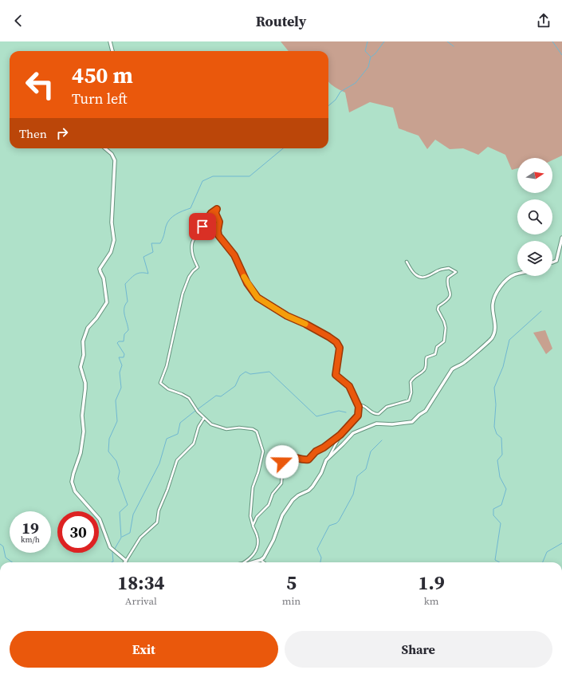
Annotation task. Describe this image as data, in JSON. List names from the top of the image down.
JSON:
{
  "north": "right",
  "page": {
    "header": "Routely",
    "turn": ["450 m", "Turn left"],
    "then": "Then",
    "speed": "19 km/h",
    "limit": "30",
    "eta": [
      "18:34",
      "Arrival",
      "5",
      "min",
      "1.9",
      "km"
    ],
    "buttons": ["Exit", "Share"]
  }
}
